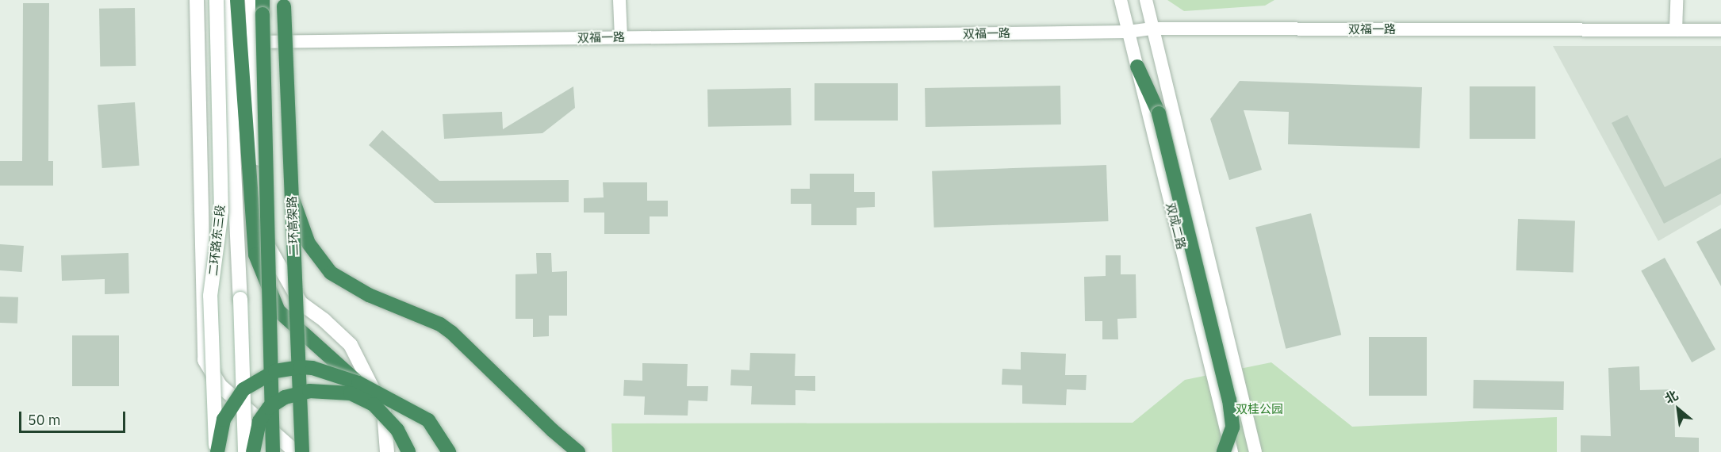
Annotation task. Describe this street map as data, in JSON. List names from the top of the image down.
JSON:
{
  "streets": {
    "highway": ["二环高架路"],
    "street": ["双福一路", "双成二路", "二环路东三段"]
  },
  "crossings": [
    ["双福一路", "双成二路"]
  ],
  "parks": ["双桂公园"],
  "scale_bar": "50 m",
  "north": "top left"
}
